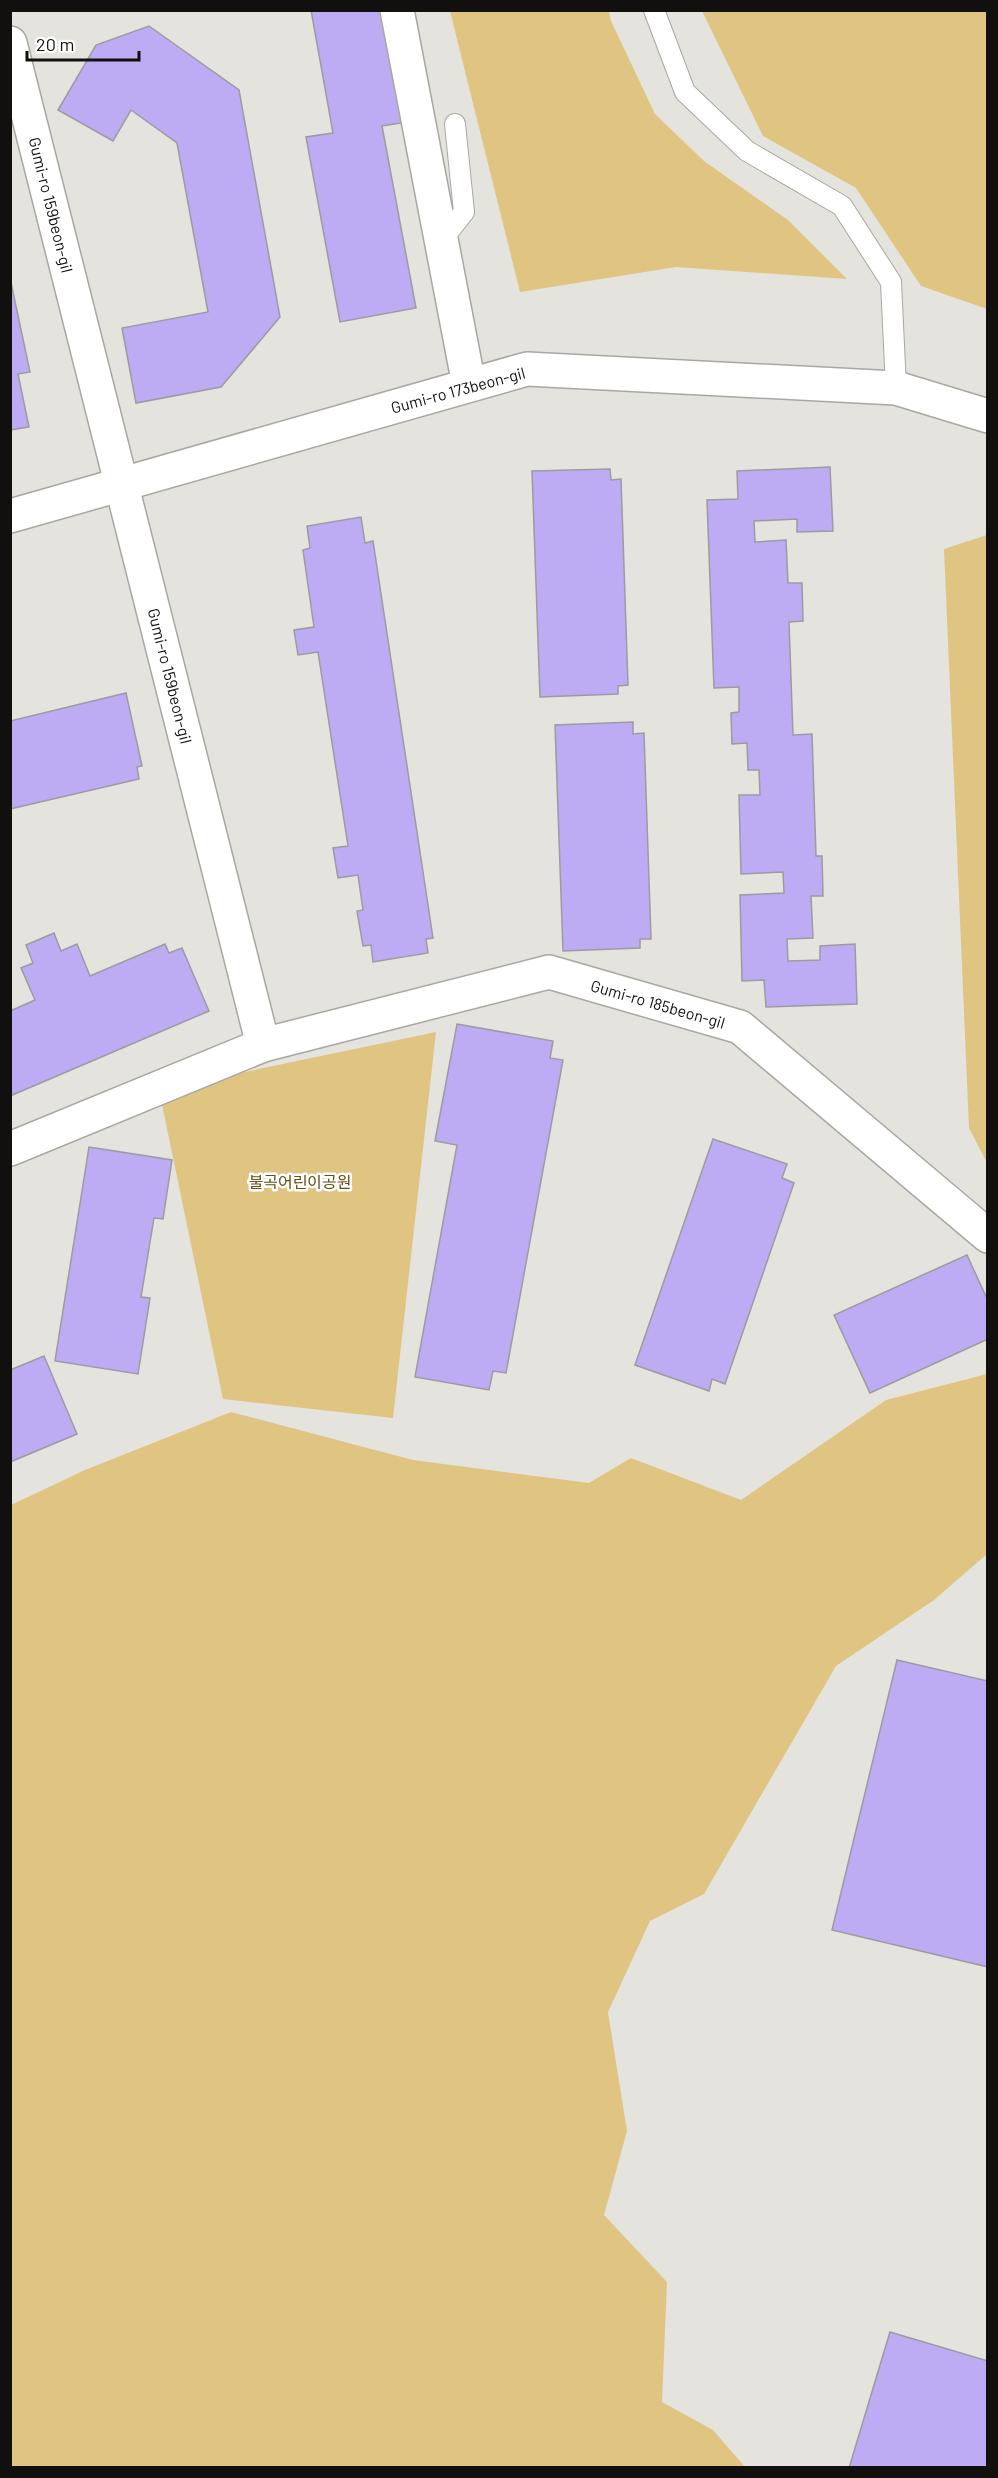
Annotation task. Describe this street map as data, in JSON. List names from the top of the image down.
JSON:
{
  "streets": {
    "street": ["Gumi-ro 159beon-gil", "Gumi-ro 173beon-gil", "Gumi-ro 185beon-gil"]
  },
  "crossings": [
    ["Gumi-ro 159beon-gil", "Gumi-ro 173beon-gil"],
    ["Gumi-ro 159beon-gil", "Gumi-ro 185beon-gil"]
  ],
  "parks": ["불곡어린이공원"],
  "scale_bar": "20 m"
}
